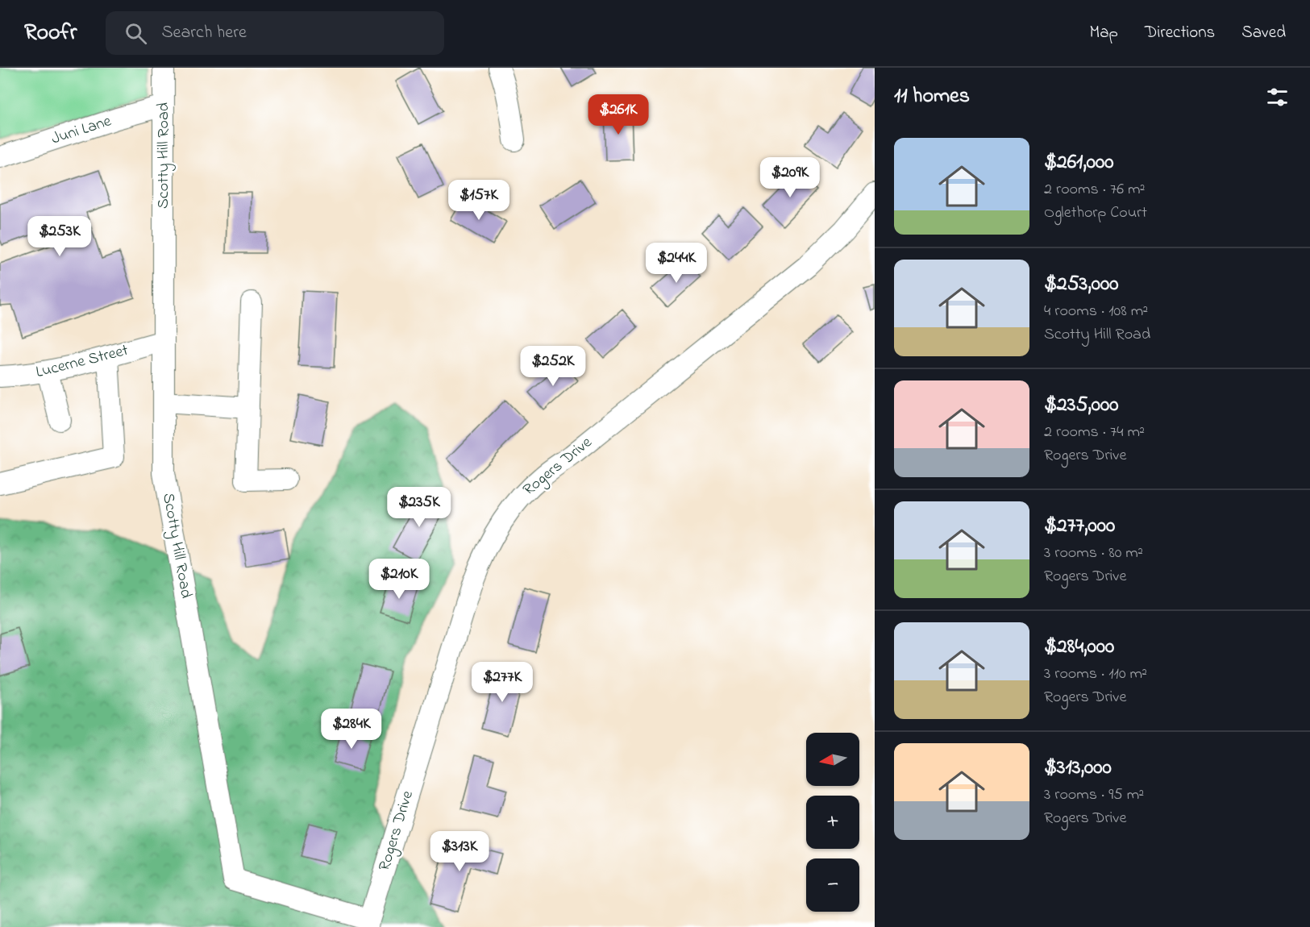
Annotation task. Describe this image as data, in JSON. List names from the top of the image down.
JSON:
{
  "streets": {
    "street": [
      "Juni Lane",
      "Scotty Hill Road",
      "Lucerne Street",
      "Rogers Drive"
    ]
  },
  "crossings": [
    ["Juni Lane", "Scotty Hill Road"],
    ["Scotty Hill Road", "Lucerne Street"],
    ["Scotty Hill Road", "Rogers Drive"]
  ],
  "north": "left",
  "page": {
    "header": "Roofr",
    "search": "Search here",
    "nav": ["Map", "Directions", "Saved"],
    "heading": "11 homes",
    "price": [
      "$261K",
      "$209K",
      "$157K",
      "$253K",
      "$244K",
      "$252K",
      "$235K",
      "$210K",
      "$277K",
      "$284K",
      "$313K"
    ],
    "list": [
      {
        "name": "$261,000",
        "note": "2 rooms · 76 m² · Oglethorp Court"
      },
      {
        "name": "$253,000",
        "note": "4 rooms · 108 m² · Scotty Hill Road"
      },
      {
        "name": "$235,000",
        "note": "2 rooms · 74 m² · Rogers Drive"
      },
      {
        "name": "$277,000",
        "note": "3 rooms · 80 m² · Rogers Drive"
      },
      {
        "name": "$284,000",
        "note": "3 rooms · 110 m² · Rogers Drive"
      },
      {
        "name": "$313,000",
        "note": "3 rooms · 95 m² · Rogers Drive"
      }
    ],
    "map_buttons": ["+", "−"]
  }
}
